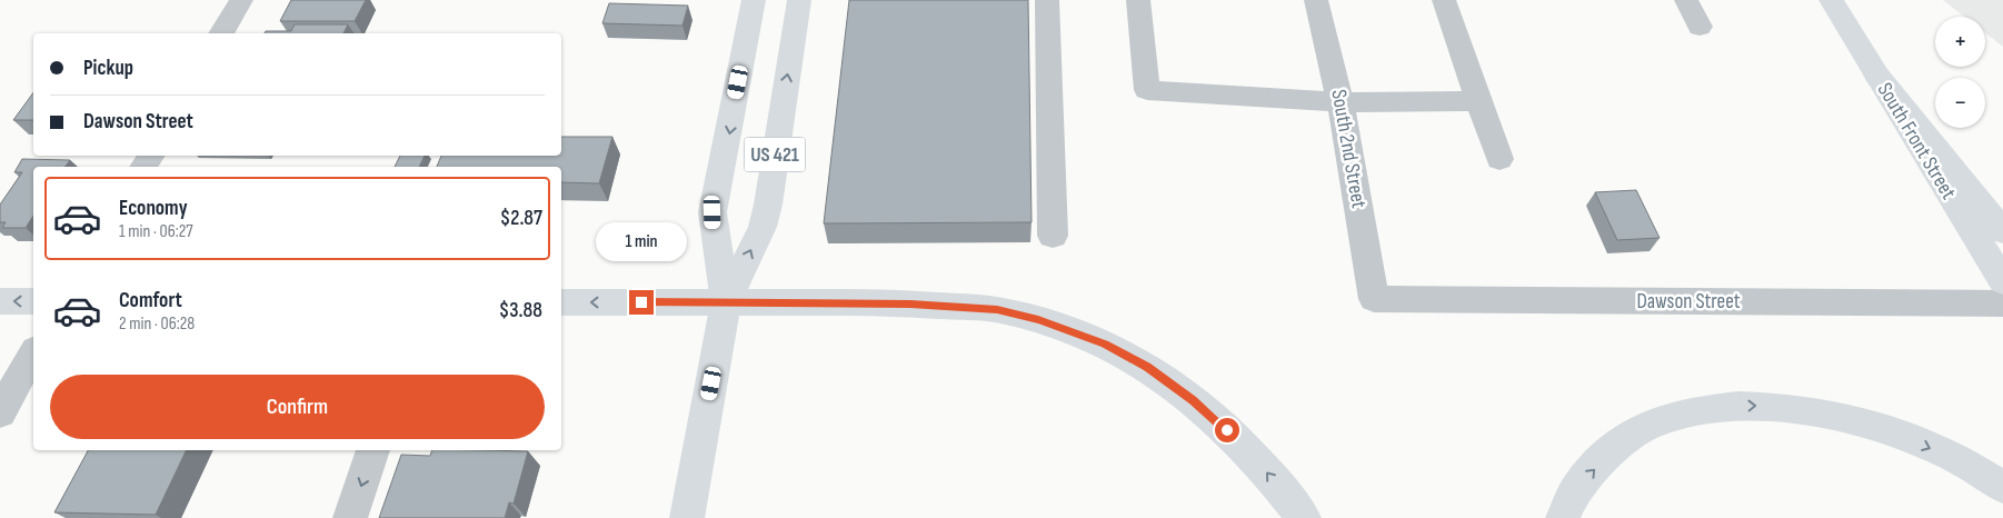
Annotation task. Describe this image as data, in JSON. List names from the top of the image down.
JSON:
{
  "streets": {
    "main road": ["South Front Street", "US 421"],
    "street": ["South 2nd Street", "Dawson Street"]
  },
  "crossings": [
    ["South 2nd Street", "Dawson Street"]
  ],
  "page": {
    "map_buttons": ["+", "−"],
    "banner": ["Pickup", "Dawson Street"],
    "list": [
      {
        "name": "Economy",
        "note": "1 min · 06:27",
        "value": "$2.87"
      },
      {
        "name": "Comfort",
        "note": "2 min · 06:28",
        "value": "$3.88"
      }
    ],
    "bubble": "1 min",
    "buttons": "Confirm"
  }
}
